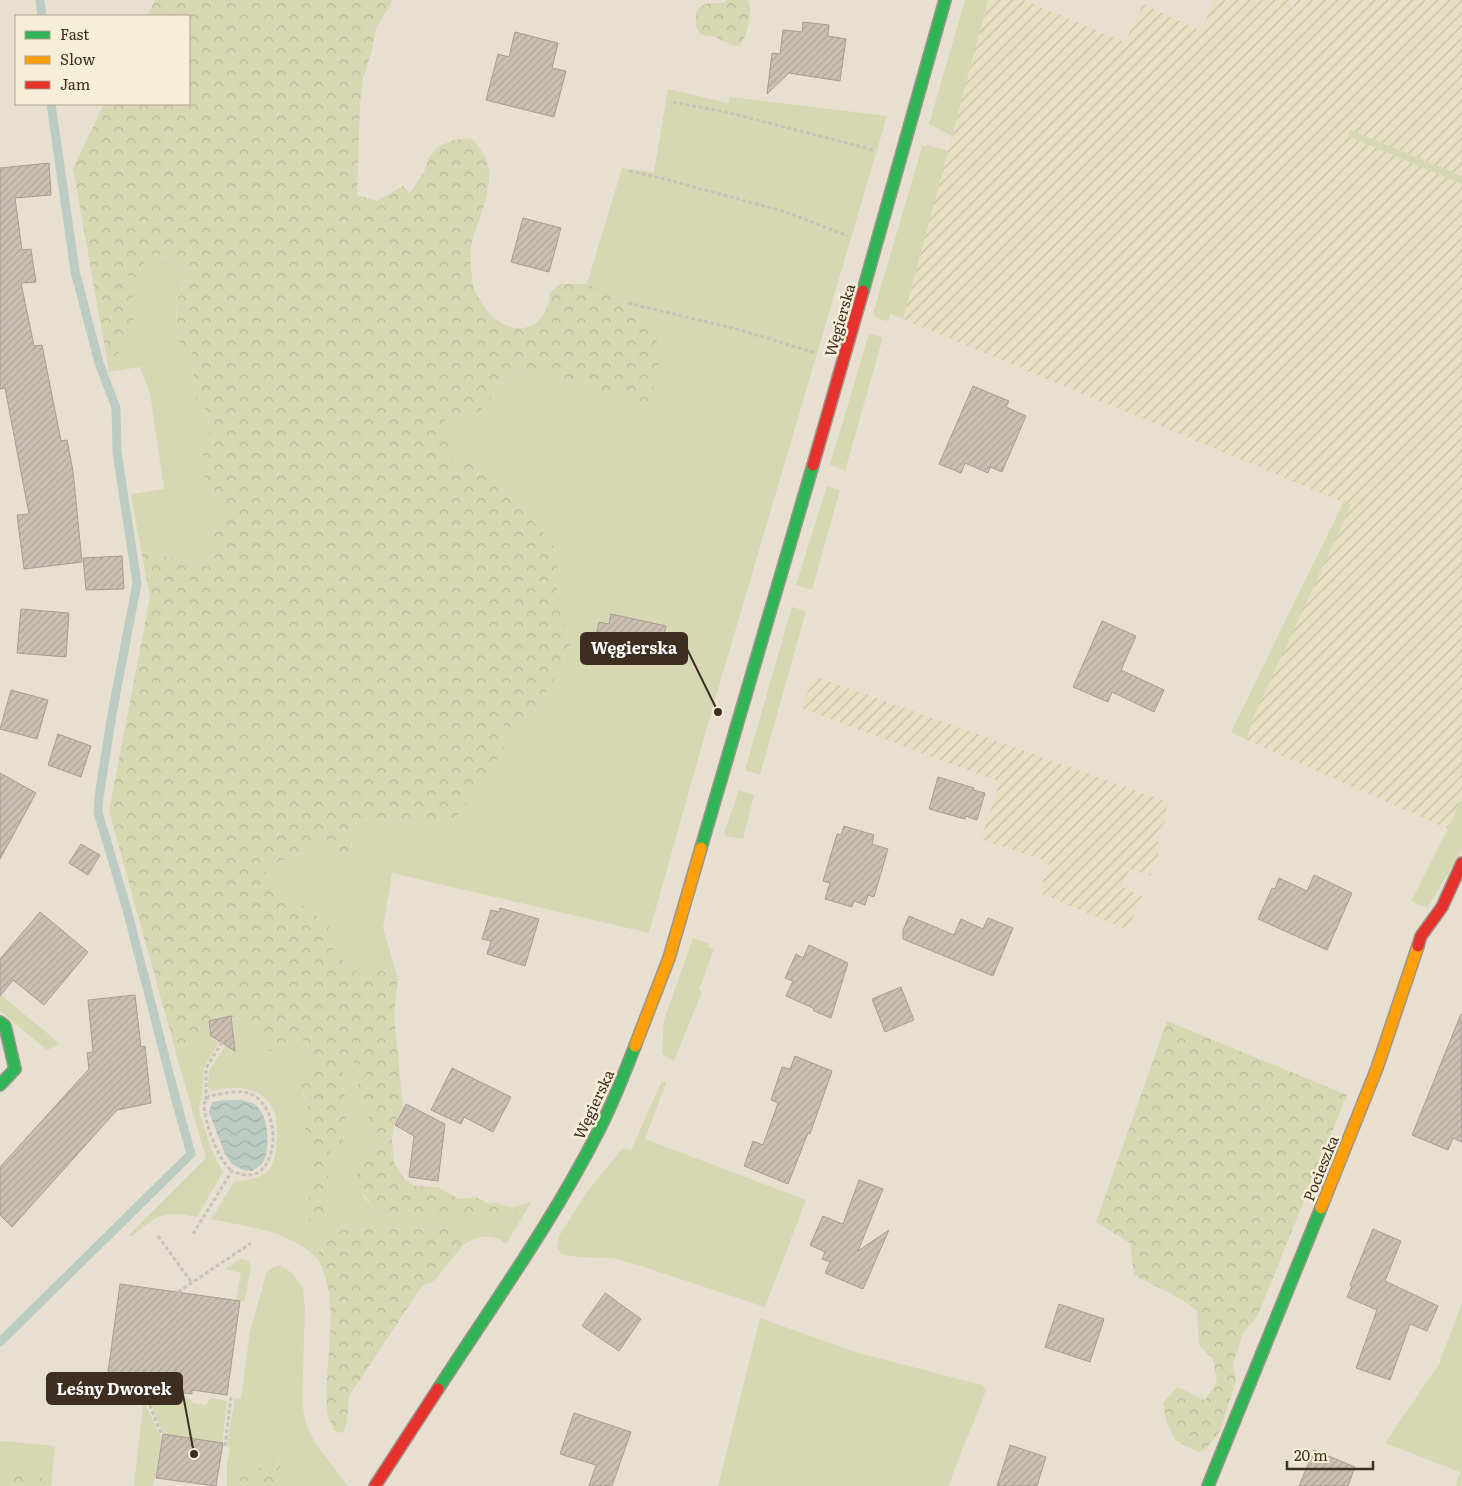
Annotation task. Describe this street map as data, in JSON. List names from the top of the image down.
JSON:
{
  "streets": {
    "main road": ["Węgierska", "Pocieszka"]
  },
  "places": ["Węgierska", "Leśny Dworek"],
  "legend": ["Fast", "Slow", "Jam"],
  "scale_bar": "20 m"
}
